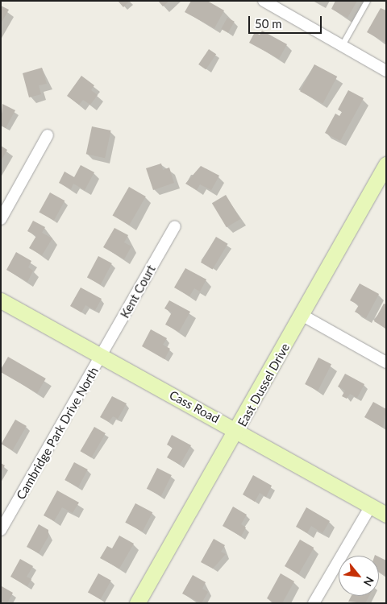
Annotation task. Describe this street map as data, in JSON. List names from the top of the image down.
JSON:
{
  "streets": {
    "street": [
      "Kent Court",
      "East Dussel Drive",
      "Cass Road",
      "Cambridge Park Drive North"
    ]
  },
  "crossings": [
    ["Kent Court", "Cass Road"],
    ["Kent Court", "Cambridge Park Drive North"],
    ["East Dussel Drive", "Cass Road"],
    ["Cass Road", "Cambridge Park Drive North"]
  ],
  "scale_bar": "50 m",
  "north": "bottom right"
}
